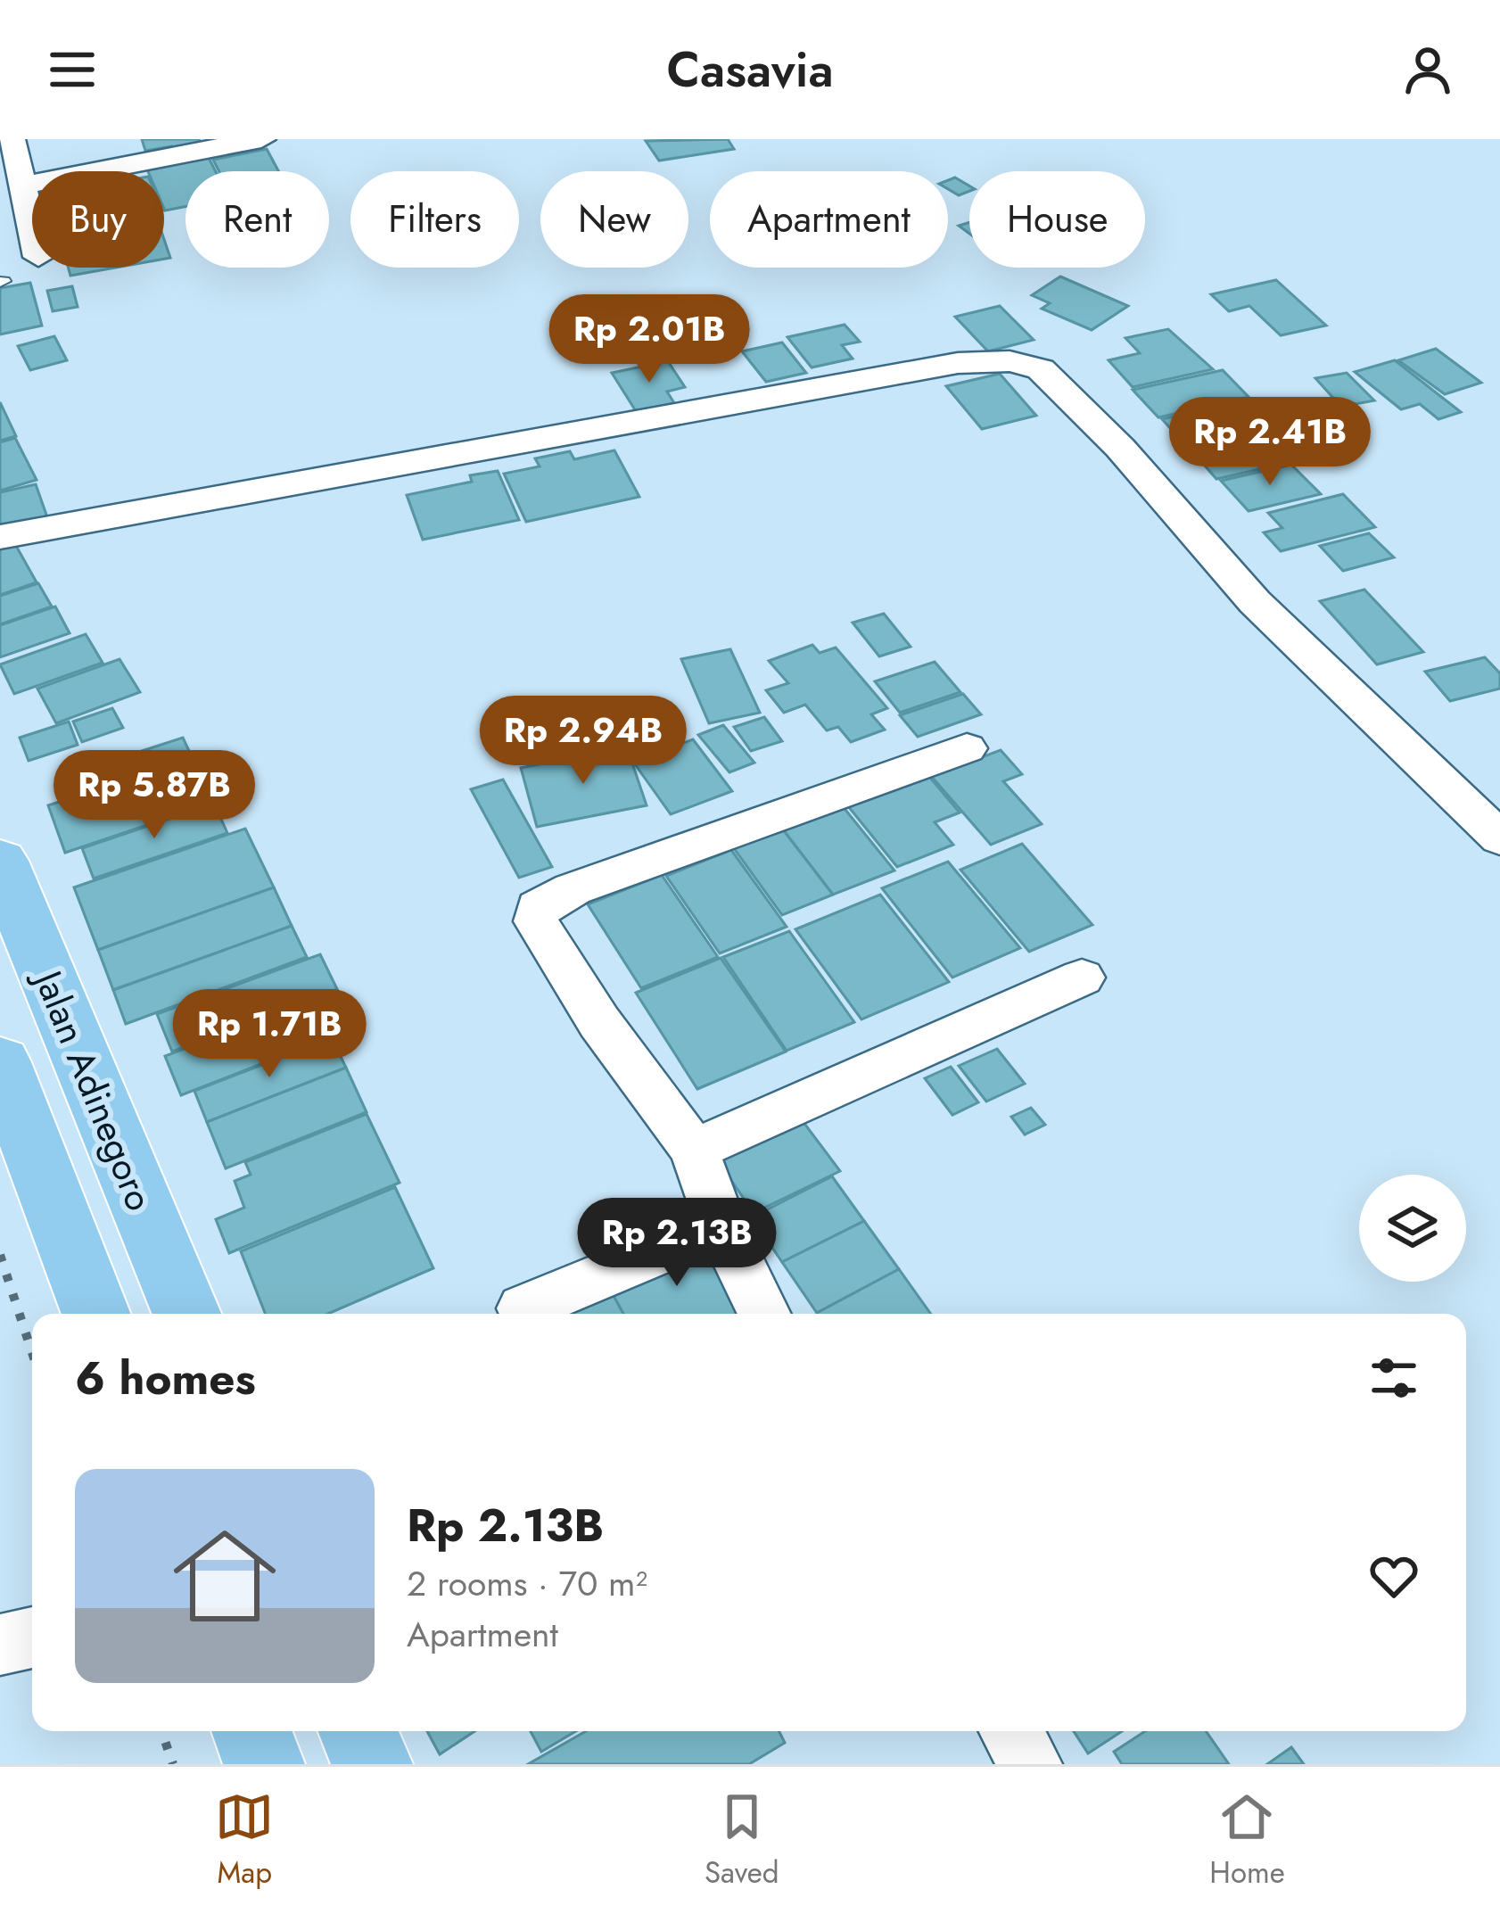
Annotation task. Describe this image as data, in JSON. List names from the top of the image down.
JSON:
{
  "streets": {
    "highway": ["Jalan Adinegoro"]
  },
  "page": {
    "header": "Casavia",
    "chip": [
      "Buy",
      "Rent",
      "Filters",
      "New",
      "Apartment",
      "House"
    ],
    "price": [
      "Rp 2.01B",
      "Rp 2.41B",
      "Rp 2.94B",
      "Rp 5.87B",
      "Rp 1.71B",
      "Rp 2.13B"
    ],
    "heading": "6 homes",
    "list": [
      {
        "name": "Rp 2.13B",
        "note": "2 rooms · 70 m² · Apartment"
      }
    ],
    "tabs": ["Map", "Saved", "Home"]
  }
}
